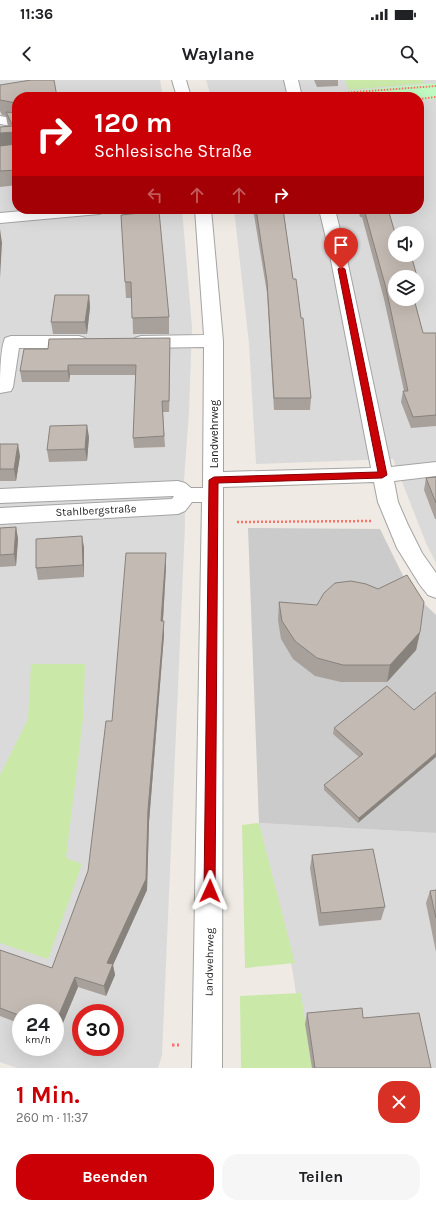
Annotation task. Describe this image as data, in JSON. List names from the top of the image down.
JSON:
{
  "streets": {
    "street": ["Landwehrweg", "Stahlbergstraße"]
  },
  "crossings": [
    ["Landwehrweg", "Stahlbergstraße"]
  ],
  "page": {
    "status": "11:36",
    "header": "Waylane",
    "turn": ["120 m", "Schlesische Straße"],
    "speed": "24 km/h",
    "limit": "30",
    "heading": ["1 Min.", "260 m · 11:37"],
    "buttons": ["Beenden", "Teilen"]
  }
}
